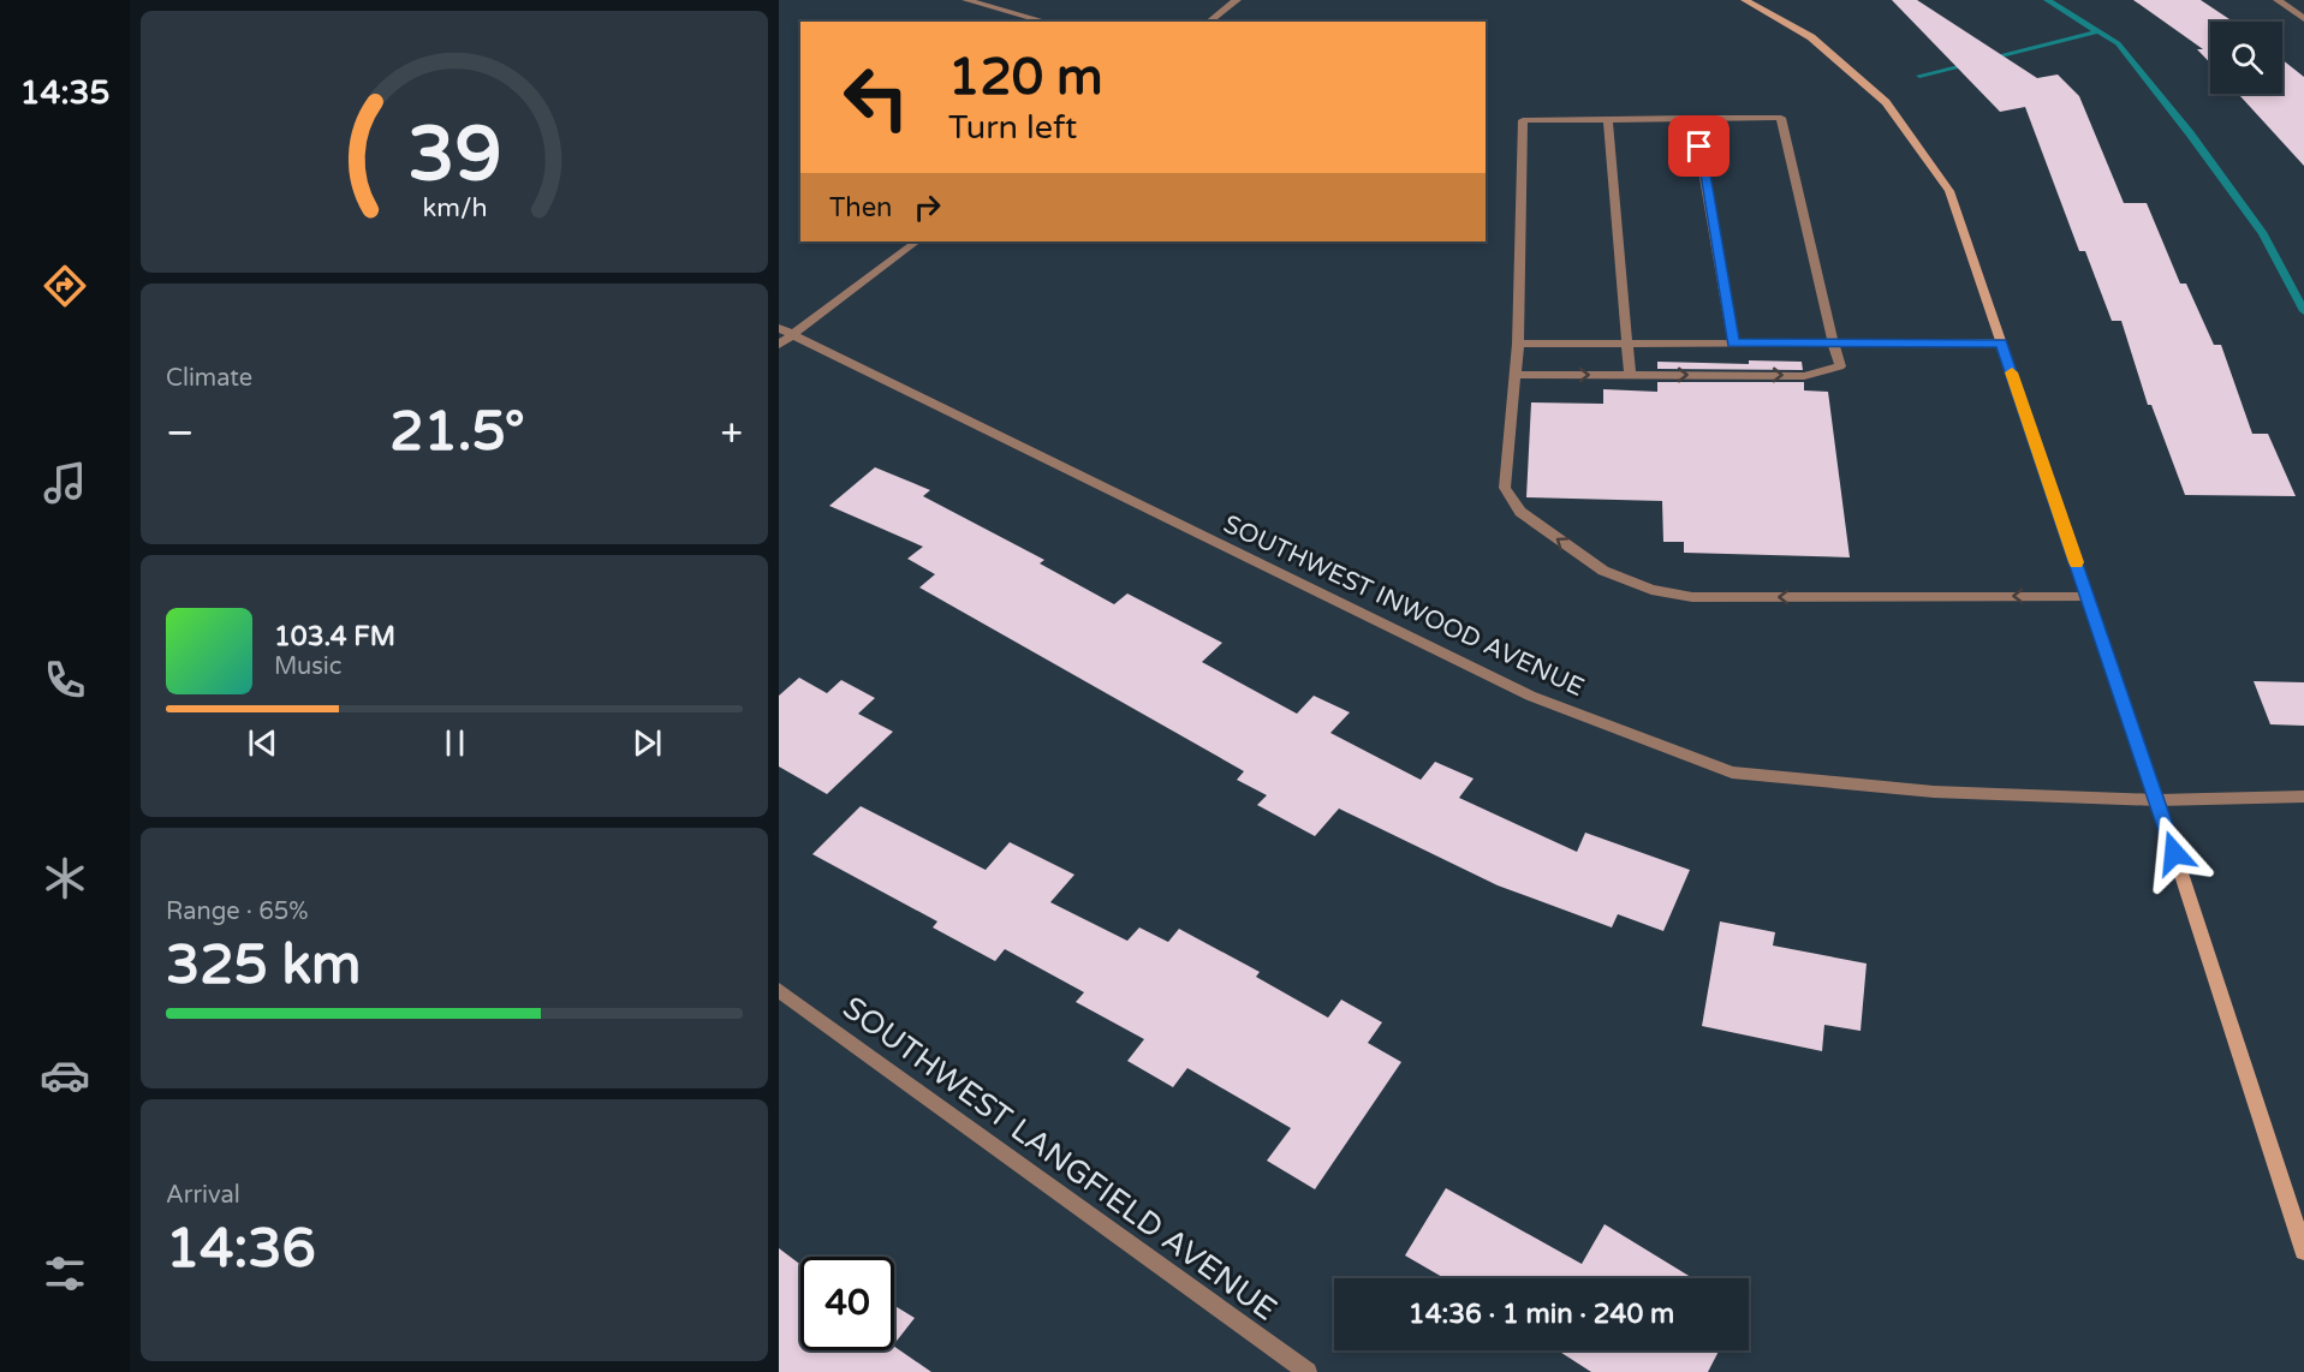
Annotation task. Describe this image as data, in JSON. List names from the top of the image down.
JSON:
{
  "streets": {
    "street": ["SOUTHWEST INWOOD AVENUE", "SOUTHWEST LANGFIELD AVENUE"]
  },
  "page": {
    "tabs": "14:35",
    "turn": ["120 m", "Turn left"],
    "then": "Then",
    "tile": [
      "Climate",
      ["Range · 65%", "325 km"],
      ["Arrival", "14:36"]
    ],
    "heat": ["−", "21.5°", "+"],
    "song": ["103.4 FM", "Music"],
    "limit": "40",
    "trip": "14:36 · 1 min · 240 m",
    "gauge": ["39", "km/h"]
  }
}
